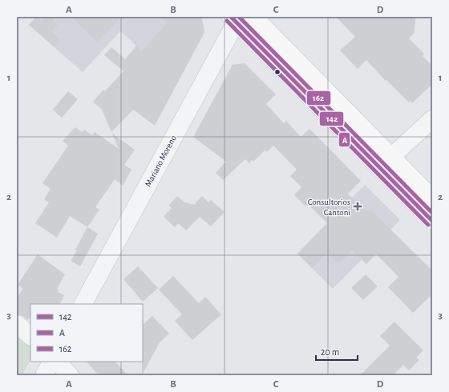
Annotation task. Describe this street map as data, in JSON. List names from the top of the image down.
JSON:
{
  "streets": {
    "street": ["Mariano Moreno"]
  },
  "places": {
    "health": ["Consultorios Cantoni"]
  },
  "lines": ["transit line 142", "transit line 162", "transit line A"],
  "legend": ["142", "A", "162"],
  "scale_bar": "20 m",
  "grid": {
    "columns": [
      "A",
      "B",
      "C",
      "D"
    ],
    "rows": ["1", "2", "3"]
  }
}
